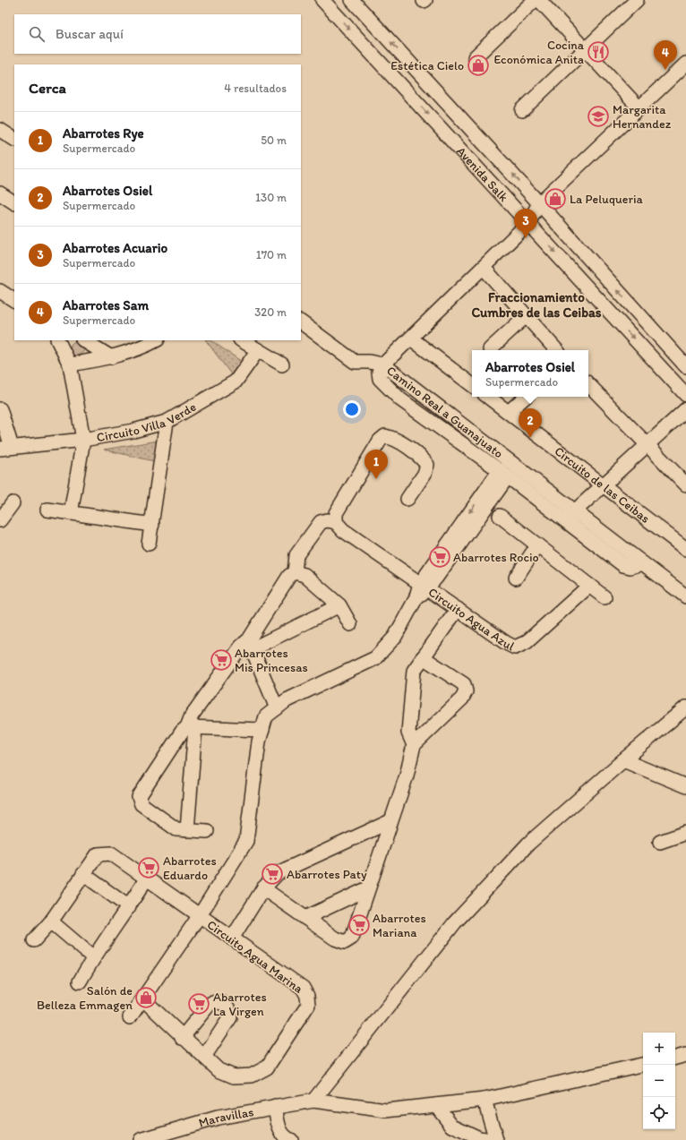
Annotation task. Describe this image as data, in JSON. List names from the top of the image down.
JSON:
{
  "streets": {
    "street": [
      "Avenida Salk",
      "Camino Real a Guanajuato",
      "Circuito Villa Verde",
      "Circuito de las Ceibas",
      "Circuito Agua Azul",
      "Circuito Agua Marina",
      "Maravillas"
    ]
  },
  "districts": ["Fraccionamiento Cumbres de las Ceibas"],
  "places": {
    "restaurant": ["Cocina Económica Anita"],
    "shop": ["Estética Cielo", "La Peluqueria", "Salón de Belleza Emmagen"],
    "school or university": ["Margarita Hernandez"],
    "supermarket": [
      "Abarrotes Rocio",
      "Abarrotes Mis Princesas",
      "Abarrotes Eduardo",
      "Abarrotes Paty",
      "Abarrotes Mariana",
      "Abarrotes La Virgen"
    ]
  },
  "page": {
    "search": "Buscar aquí",
    "pins": [
      "4",
      "3",
      "2",
      "1"
    ],
    "heading": ["Cerca", "4 resultados"],
    "list": [
      {
        "mark": "1",
        "name": "Abarrotes Rye",
        "note": "Supermercado",
        "value": "50 m"
      },
      {
        "mark": "2",
        "name": "Abarrotes Osiel",
        "note": "Supermercado",
        "value": "130 m"
      },
      {
        "mark": "3",
        "name": "Abarrotes Acuario",
        "note": "Supermercado",
        "value": "170 m"
      },
      {
        "mark": "4",
        "name": "Abarrotes Sam",
        "note": "Supermercado",
        "value": "320 m"
      }
    ],
    "popup": ["Abarrotes Osiel", "Supermercado"],
    "map_buttons": ["+", "−"]
  }
}
